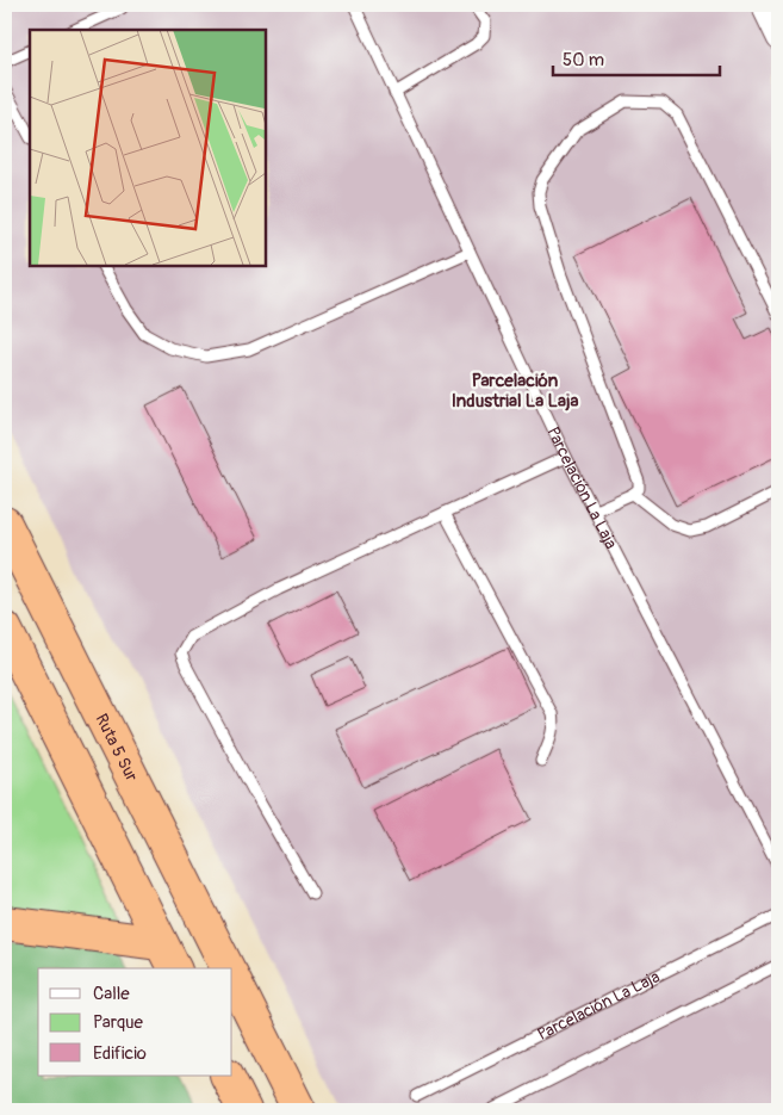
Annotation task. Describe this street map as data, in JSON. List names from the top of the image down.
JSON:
{
  "streets": {
    "highway": ["Ruta 5 Sur"],
    "lane": ["Parcelación La Laja"]
  },
  "districts": ["Parcelación Industrial La Laja"],
  "legend": ["Calle", "Parque", "Edificio"],
  "scale_bar": "50 m"
}
